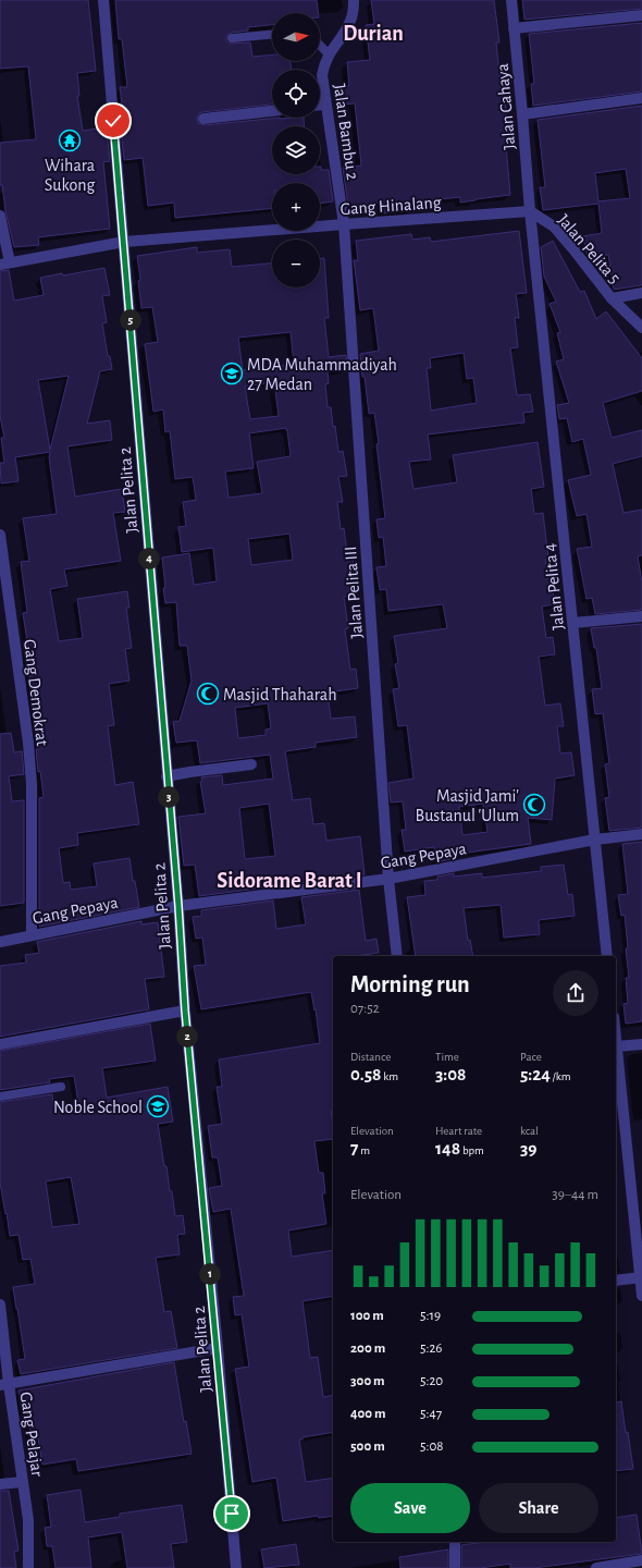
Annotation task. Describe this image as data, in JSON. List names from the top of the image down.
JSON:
{
  "streets": {
    "street": [
      "Jalan Cahaya",
      "Jalan Bambu 2",
      "Gang Hinalang",
      "Jalan Pelita 5",
      "Jalan Pelita 2",
      "Jalan Pelita 4",
      "Jalan Pelita III",
      "Gang Demokrat",
      "Gang Pepaya",
      "Gang Pelajar"
    ]
  },
  "crossings": [
    ["Jalan Cahaya", "Gang Hinalang"],
    ["Jalan Cahaya", "Jalan Pelita 5"],
    ["Jalan Cahaya", "Jalan Pelita 4"],
    ["Jalan Bambu 2", "Gang Hinalang"],
    ["Jalan Bambu 2", "Jalan Pelita III"],
    ["Gang Hinalang", "Jalan Pelita 5"],
    ["Gang Hinalang", "Jalan Pelita 2"],
    ["Gang Hinalang", "Jalan Pelita 4"],
    ["Gang Hinalang", "Jalan Pelita III"],
    ["Jalan Pelita 5", "Jalan Pelita 4"],
    ["Jalan Pelita 2", "Gang Pepaya"],
    ["Jalan Pelita 4", "Gang Pepaya"],
    ["Jalan Pelita III", "Gang Pepaya"],
    ["Gang Demokrat", "Gang Pepaya"]
  ],
  "districts": ["Durian", "Sidorame Barat I"],
  "places": {
    "temple": ["Wihara Sukong"],
    "school or university": ["MDA Muhammadiyah 27 Medan", "Noble School"],
    "mosque": ["Masjid Thaharah", "Masjid Jami' Bustanul 'Ulum"]
  },
  "north": "right",
  "page": {
    "map_buttons": ["+", "−"],
    "pins": [
      "5",
      "4",
      "3",
      "2",
      "1"
    ],
    "heading": ["Morning run", "07:52"],
    "stats": [
      ["Distance", "0.58 km"],
      ["Time", "3:08"],
      ["Pace", "5:24 /km"],
      ["Elevation", "7 m"],
      ["Heart rate", "148 bpm"],
      ["kcal", "39"]
    ],
    "chart": ["Elevation", "39–44 m"],
    "list": [
      {
        "name": "100 m",
        "note": "5:19"
      },
      {
        "name": "200 m",
        "note": "5:26"
      },
      {
        "name": "300 m",
        "note": "5:20"
      },
      {
        "name": "400 m",
        "note": "5:47"
      },
      {
        "name": "500 m",
        "note": "5:08"
      }
    ],
    "buttons": ["Save", "Share"]
  }
}
